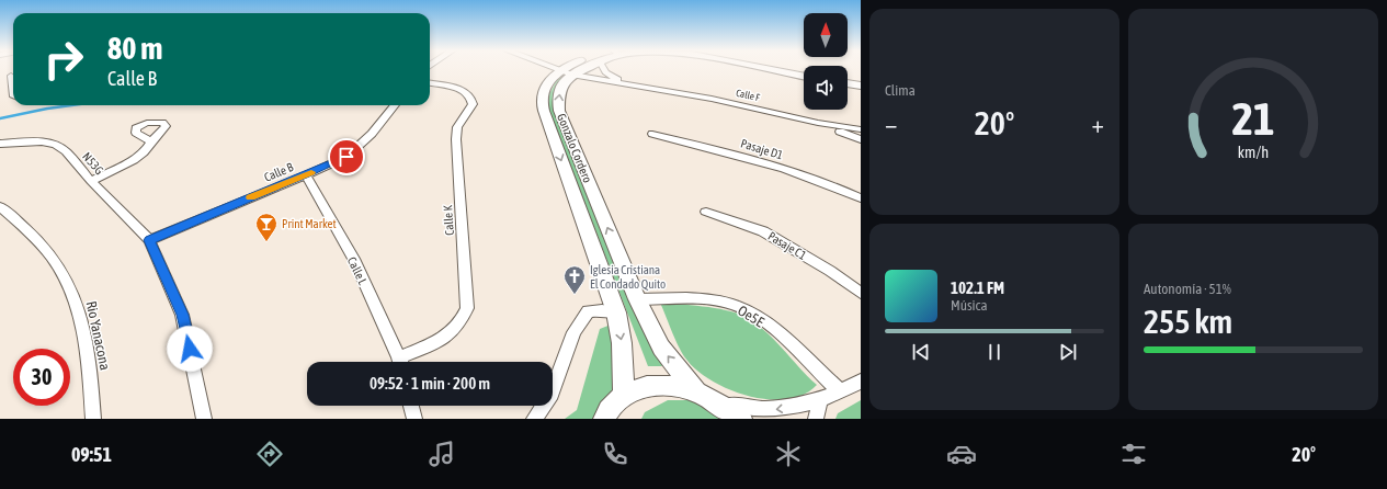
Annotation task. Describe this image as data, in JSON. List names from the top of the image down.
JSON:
{
  "streets": {
    "street": [
      "Calle F",
      "Gonzalo Cordero",
      "Pasaje D1",
      "N53G",
      "Calle B",
      "Calle K",
      "Pasaje C1",
      "Calle L",
      "Oe5E",
      "Rio Yanacona"
    ]
  },
  "crossings": [
    ["Calle F", "Gonzalo Cordero"],
    ["Gonzalo Cordero", "Oe5E"],
    ["N53G", "Calle B"],
    ["Calle B", "Calle L"]
  ],
  "places": {
    "bar": ["Print Market"],
    "church": ["Iglesia Cristiana El Condado Quito"]
  },
  "north": "top",
  "page": {
    "tile": [
      "Clima",
      ["Autonomía · 51%", "255 km"]
    ],
    "turn": ["80 m", "Calle B"],
    "heat": ["−", "20°", "+"],
    "song": ["102.1 FM", "Música"],
    "limit": "30",
    "trip": "09:52 · 1 min · 200 m",
    "tabs": ["09:51", "20°"],
    "gauge": ["21", "km/h"]
  }
}
